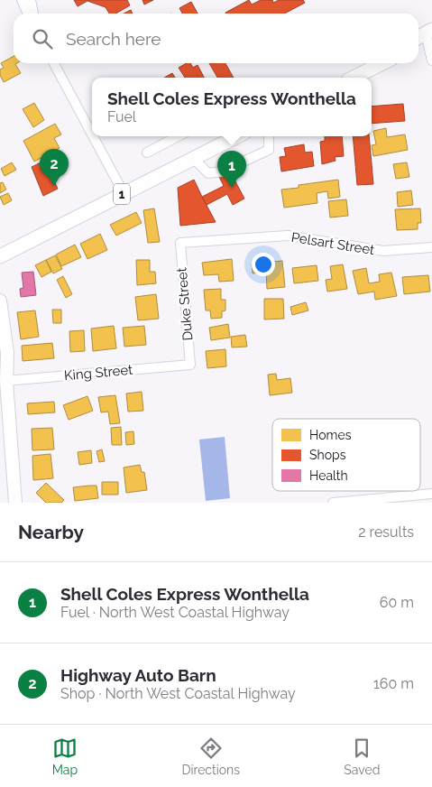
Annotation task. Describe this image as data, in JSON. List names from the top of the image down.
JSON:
{
  "streets": {
    "highway": ["1"],
    "street": ["Pelsart Street", "Duke Street", "King Street"]
  },
  "crossings": [
    ["Pelsart Street", "Duke Street"],
    ["Duke Street", "King Street"]
  ],
  "legend": ["Homes", "Shops", "Health"],
  "page": {
    "search": "Search here",
    "popup": ["Shell Coles Express Wonthella", "Fuel"],
    "pins": ["2", "1"],
    "heading": ["Nearby", "2 results"],
    "list": [
      {
        "mark": "1",
        "name": "Shell Coles Express Wonthella",
        "note": "Fuel · North West Coastal Highway",
        "value": "60 m"
      },
      {
        "mark": "2",
        "name": "Highway Auto Barn",
        "note": "Shop · North West Coastal Highway",
        "value": "160 m"
      }
    ],
    "nav": ["Map", "Directions", "Saved"]
  }
}
